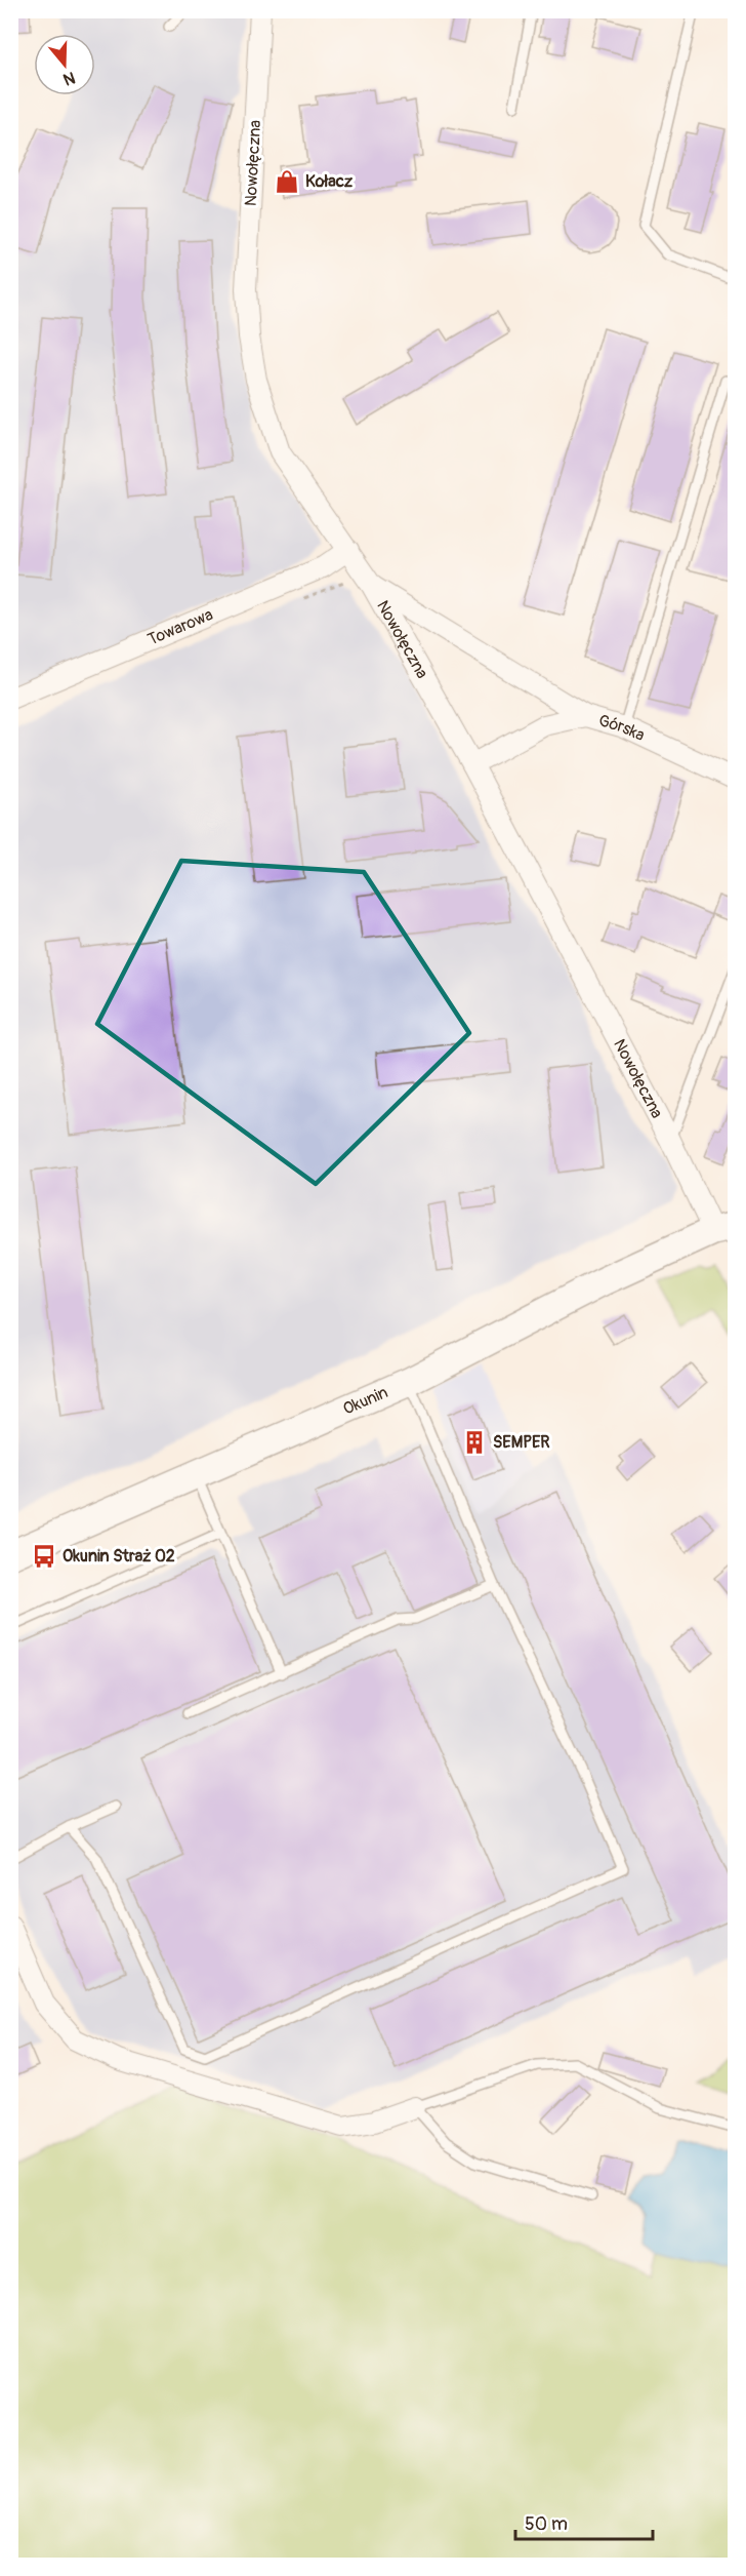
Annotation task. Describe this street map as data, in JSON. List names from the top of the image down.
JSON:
{
  "streets": {
    "main road": ["Okunin"],
    "street": ["Nowołęczna", "Towarowa", "Górska"]
  },
  "crossings": [
    ["Nowołęczna", "Towarowa"],
    ["Nowołęczna", "Górska"],
    ["Nowołęczna", "Okunin"]
  ],
  "places": {
    "shop": ["Kołacz"],
    "building": ["SEMPER"],
    "bus stop": ["Okunin Straż 02"]
  },
  "scale_bar": "50 m",
  "north": "bottom"
}
